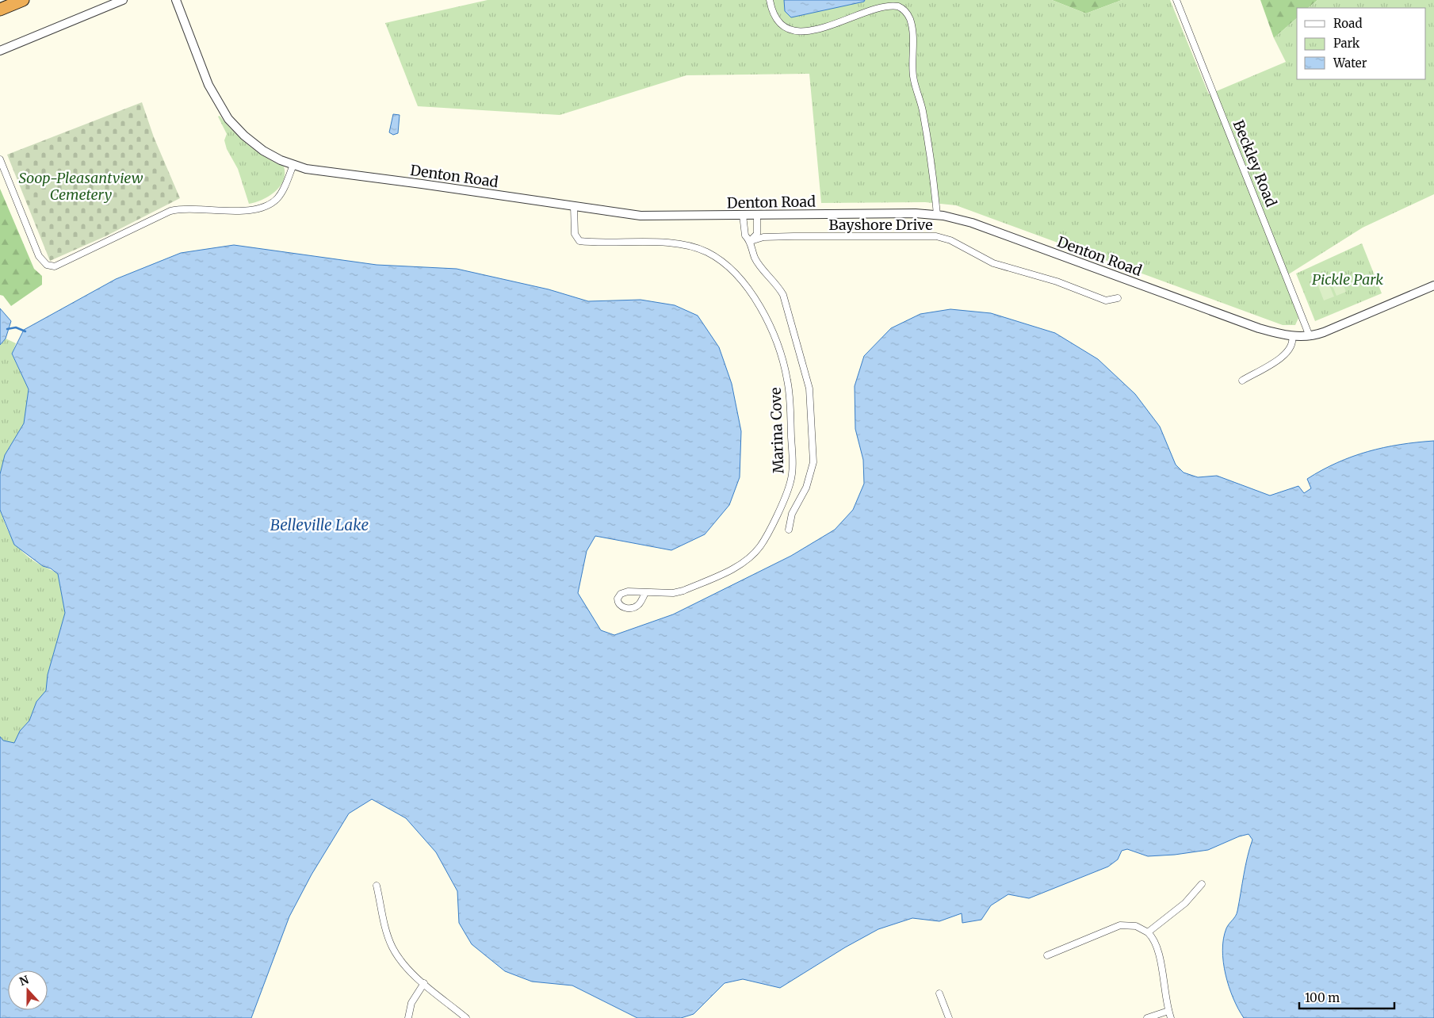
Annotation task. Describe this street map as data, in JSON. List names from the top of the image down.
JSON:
{
  "streets": {
    "street": [
      "Beckley Road",
      "Denton Road",
      "Bayshore Drive",
      "Marina Cove"
    ]
  },
  "crossings": [
    ["Beckley Road", "Denton Road"],
    ["Denton Road", "Marina Cove"]
  ],
  "water": ["Belleville Lake"],
  "parks": ["Soop-Pleasantview Cemetery", "Pickle Park"],
  "legend": ["Road", "Park", "Water"],
  "scale_bar": "100 m",
  "north": "top"
}
